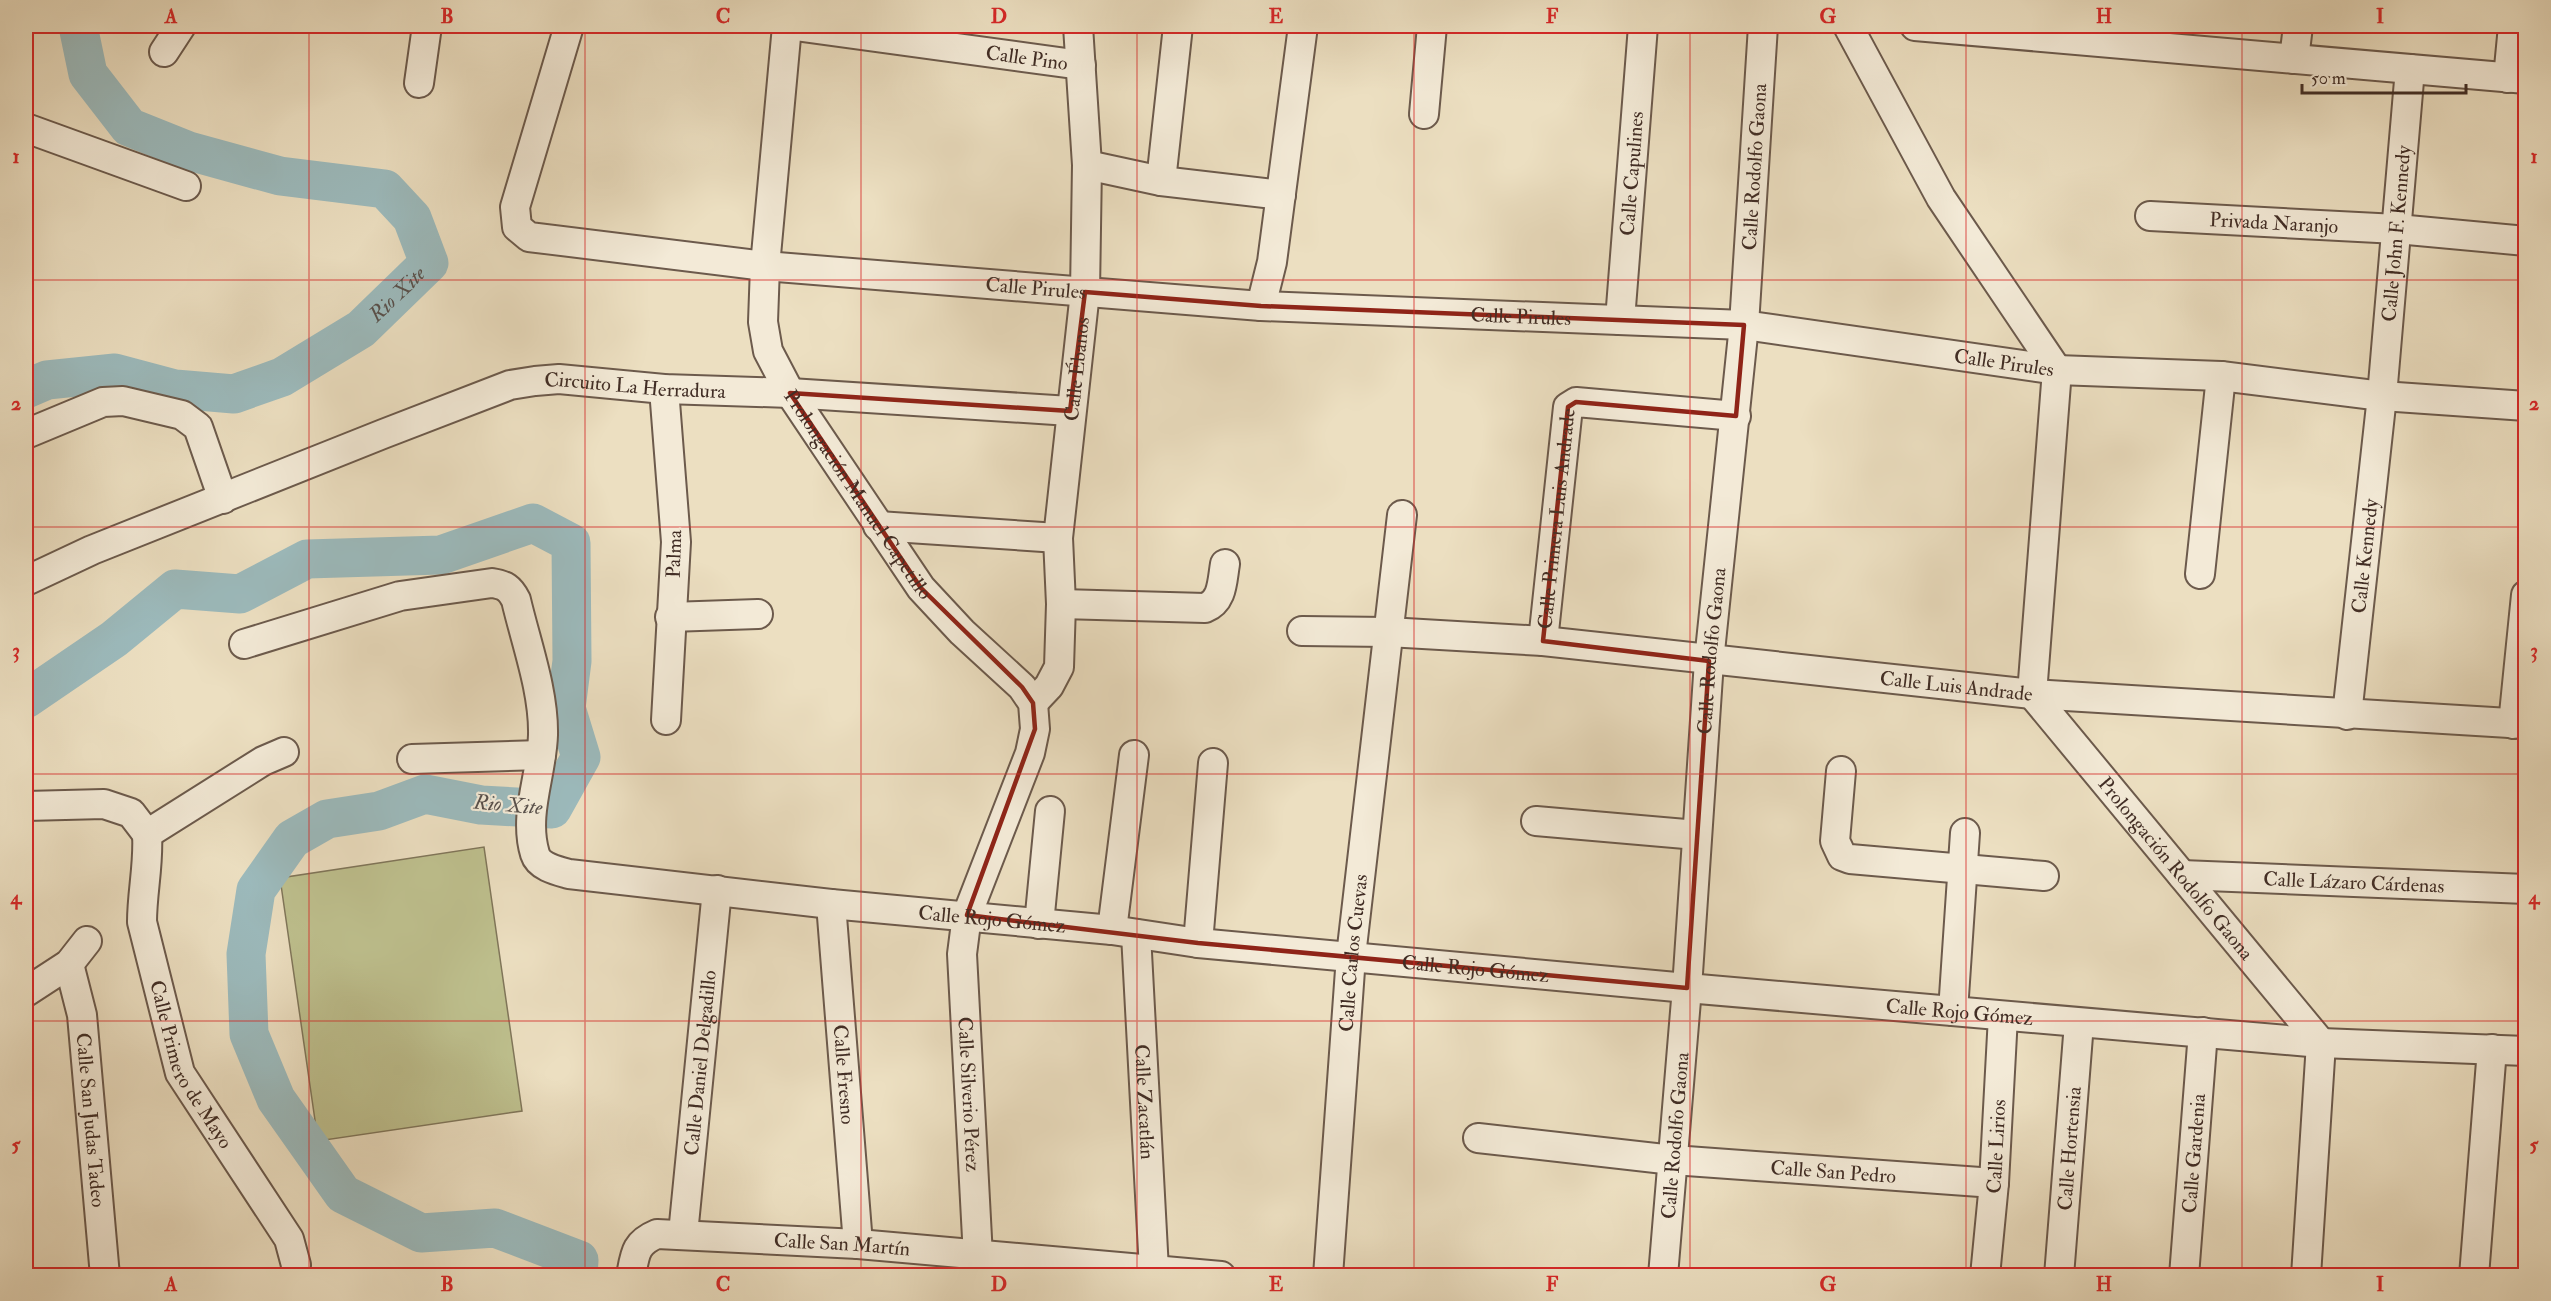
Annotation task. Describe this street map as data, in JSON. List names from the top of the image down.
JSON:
{
  "streets": {
    "street": [
      "Calle Pino",
      "Calle Rodolfo Gaona",
      "Calle Capulines",
      "Privada Naranjo",
      "Calle John F. Kennedy",
      "Calle Pirules",
      "Calle Ébanos",
      "Circuito La Herradura",
      "Prolongación Manuel Capetillo",
      "Calle Primera Luis Andrade",
      "Palma",
      "Calle Kennedy",
      "Calle Luis Andrade",
      "Prolongación Rodolfo Gaona",
      "Calle Lázaro Cárdenas",
      "Calle Rojo Gómez",
      "Calle Carlos Cuevas",
      "Calle Daniel Delgadillo",
      "Calle Primero de Mayo",
      "Calle Fresno",
      "Calle Silverio Pérez",
      "Calle Zacatlán",
      "Calle San Judas Tadeo",
      "Calle Lirios",
      "Calle Hortensia",
      "Calle Gardenia",
      "Calle San Pedro",
      "Calle San Martín"
    ]
  },
  "crossings": [
    ["Calle Pino", "Calle Ébanos"],
    ["Calle Rodolfo Gaona", "Calle Pirules"],
    ["Calle Rodolfo Gaona", "Calle Primera Luis Andrade"],
    ["Calle Rodolfo Gaona", "Calle Luis Andrade"],
    ["Calle Rodolfo Gaona", "Calle Rojo Gómez"],
    ["Calle Rodolfo Gaona", "Calle San Pedro"],
    ["Calle Capulines", "Calle Pirules"],
    ["Privada Naranjo", "Calle John F. Kennedy"],
    ["Calle John F. Kennedy", "Calle Pirules"],
    ["Calle John F. Kennedy", "Calle Kennedy"],
    ["Calle Pirules", "Calle Ébanos"],
    ["Calle Pirules", "Prolongación Manuel Capetillo"],
    ["Calle Pirules", "Calle Kennedy"],
    ["Calle Ébanos", "Circuito La Herradura"],
    ["Calle Ébanos", "Prolongación Manuel Capetillo"],
    ["Circuito La Herradura", "Prolongación Manuel Capetillo"],
    ["Circuito La Herradura", "Palma"],
    ["Calle Primera Luis Andrade", "Calle Luis Andrade"],
    ["Calle Kennedy", "Calle Luis Andrade"],
    ["Calle Luis Andrade", "Prolongación Rodolfo Gaona"],
    ["Calle Luis Andrade", "Calle Carlos Cuevas"],
    ["Prolongación Rodolfo Gaona", "Calle Lázaro Cárdenas"],
    ["Prolongación Rodolfo Gaona", "Calle Rojo Gómez"],
    ["Calle Rojo Gómez", "Calle Carlos Cuevas"],
    ["Calle Rojo Gómez", "Calle Daniel Delgadillo"],
    ["Calle Rojo Gómez", "Calle Fresno"],
    ["Calle Rojo Gómez", "Calle Silverio Pérez"],
    ["Calle Rojo Gómez", "Calle Zacatlán"],
    ["Calle Rojo Gómez", "Calle Lirios"],
    ["Calle Rojo Gómez", "Calle Hortensia"],
    ["Calle Rojo Gómez", "Calle Gardenia"],
    ["Calle Daniel Delgadillo", "Calle San Martín"],
    ["Calle Fresno", "Calle San Martín"],
    ["Calle Silverio Pérez", "Calle San Martín"],
    ["Calle Zacatlán", "Calle San Martín"],
    ["Calle Lirios", "Calle San Pedro"]
  ],
  "water": ["Rio Xite"],
  "scale_bar": "50 m",
  "grid": {
    "columns": [
      "A",
      "B",
      "C",
      "D",
      "E",
      "F",
      "G",
      "H",
      "I"
    ],
    "rows": [
      "1",
      "2",
      "3",
      "4",
      "5"
    ]
  }
}
